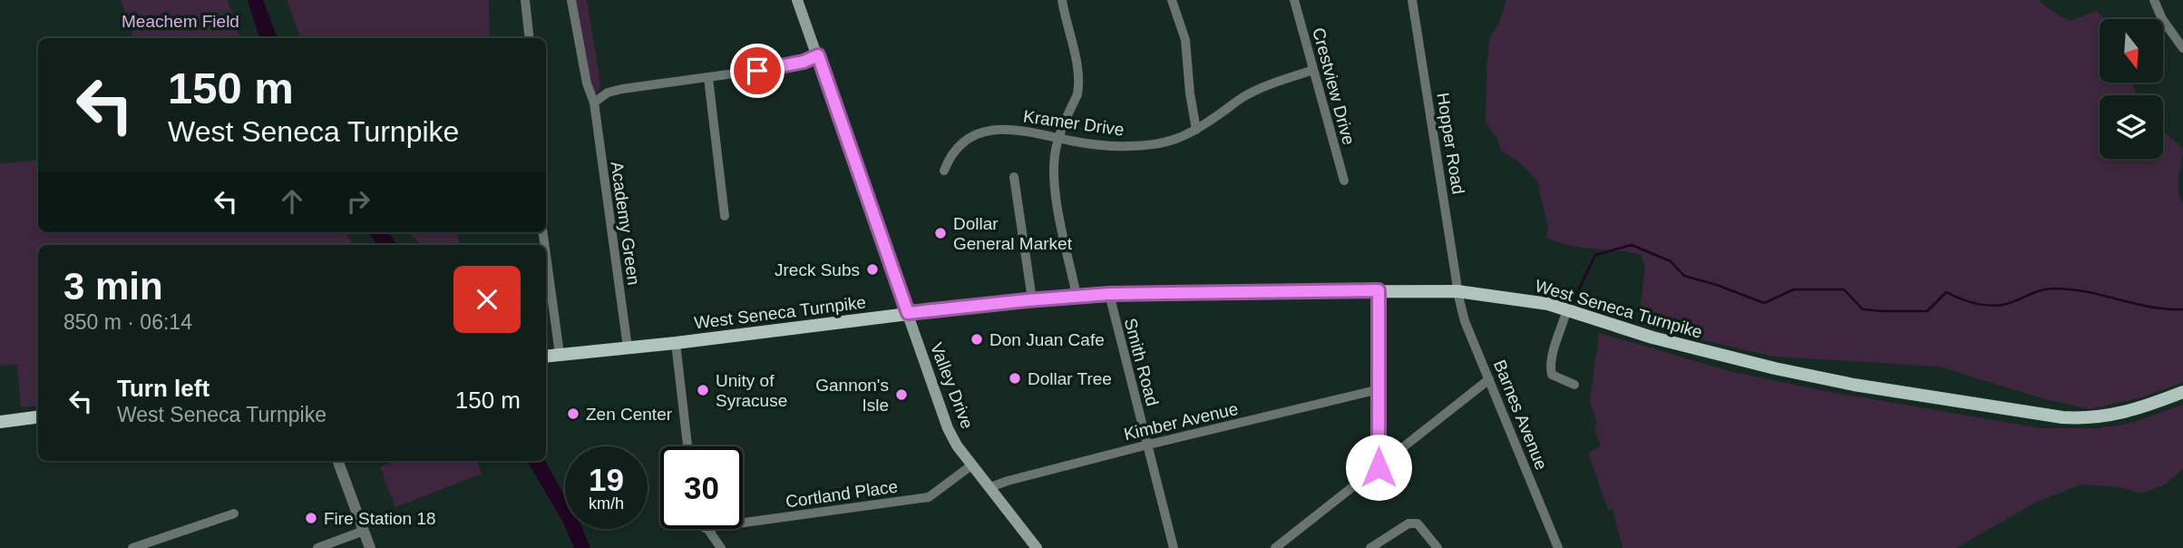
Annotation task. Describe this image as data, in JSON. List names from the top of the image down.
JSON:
{
  "streets": {
    "main road": ["West Seneca Turnpike", "Valley Drive"],
    "street": [
      "Crestview Drive",
      "Kramer Drive",
      "Hopper Road",
      "Academy Green",
      "Smith Road",
      "Barnes Avenue",
      "Kimber Avenue",
      "Cortland Place"
    ]
  },
  "crossings": [
    ["Crestview Drive", "Kramer Drive"],
    ["Hopper Road", "West Seneca Turnpike"],
    ["Hopper Road", "Barnes Avenue"],
    ["Academy Green", "West Seneca Turnpike"],
    ["West Seneca Turnpike", "Smith Road"],
    ["West Seneca Turnpike", "Valley Drive"],
    ["West Seneca Turnpike", "Barnes Avenue"],
    ["Smith Road", "Kimber Avenue"],
    ["Valley Drive", "Kimber Avenue"],
    ["Valley Drive", "Cortland Place"]
  ],
  "parks": ["Meachem Field"],
  "places": [
    "Dollar General Market",
    "Jreck Subs",
    "Don Juan Cafe",
    "Dollar Tree",
    "Unity of Syracuse",
    "Gannon's Isle",
    "Zen Center",
    "Fire Station 18"
  ],
  "north": "bottom",
  "page": {
    "turn": ["150 m", "West Seneca Turnpike"],
    "heading": ["3 min", "850 m · 06:14"],
    "list": [
      {
        "name": "Turn left",
        "note": "West Seneca Turnpike",
        "value": "150 m"
      }
    ],
    "speed": "19 km/h",
    "limit": "30"
  }
}
